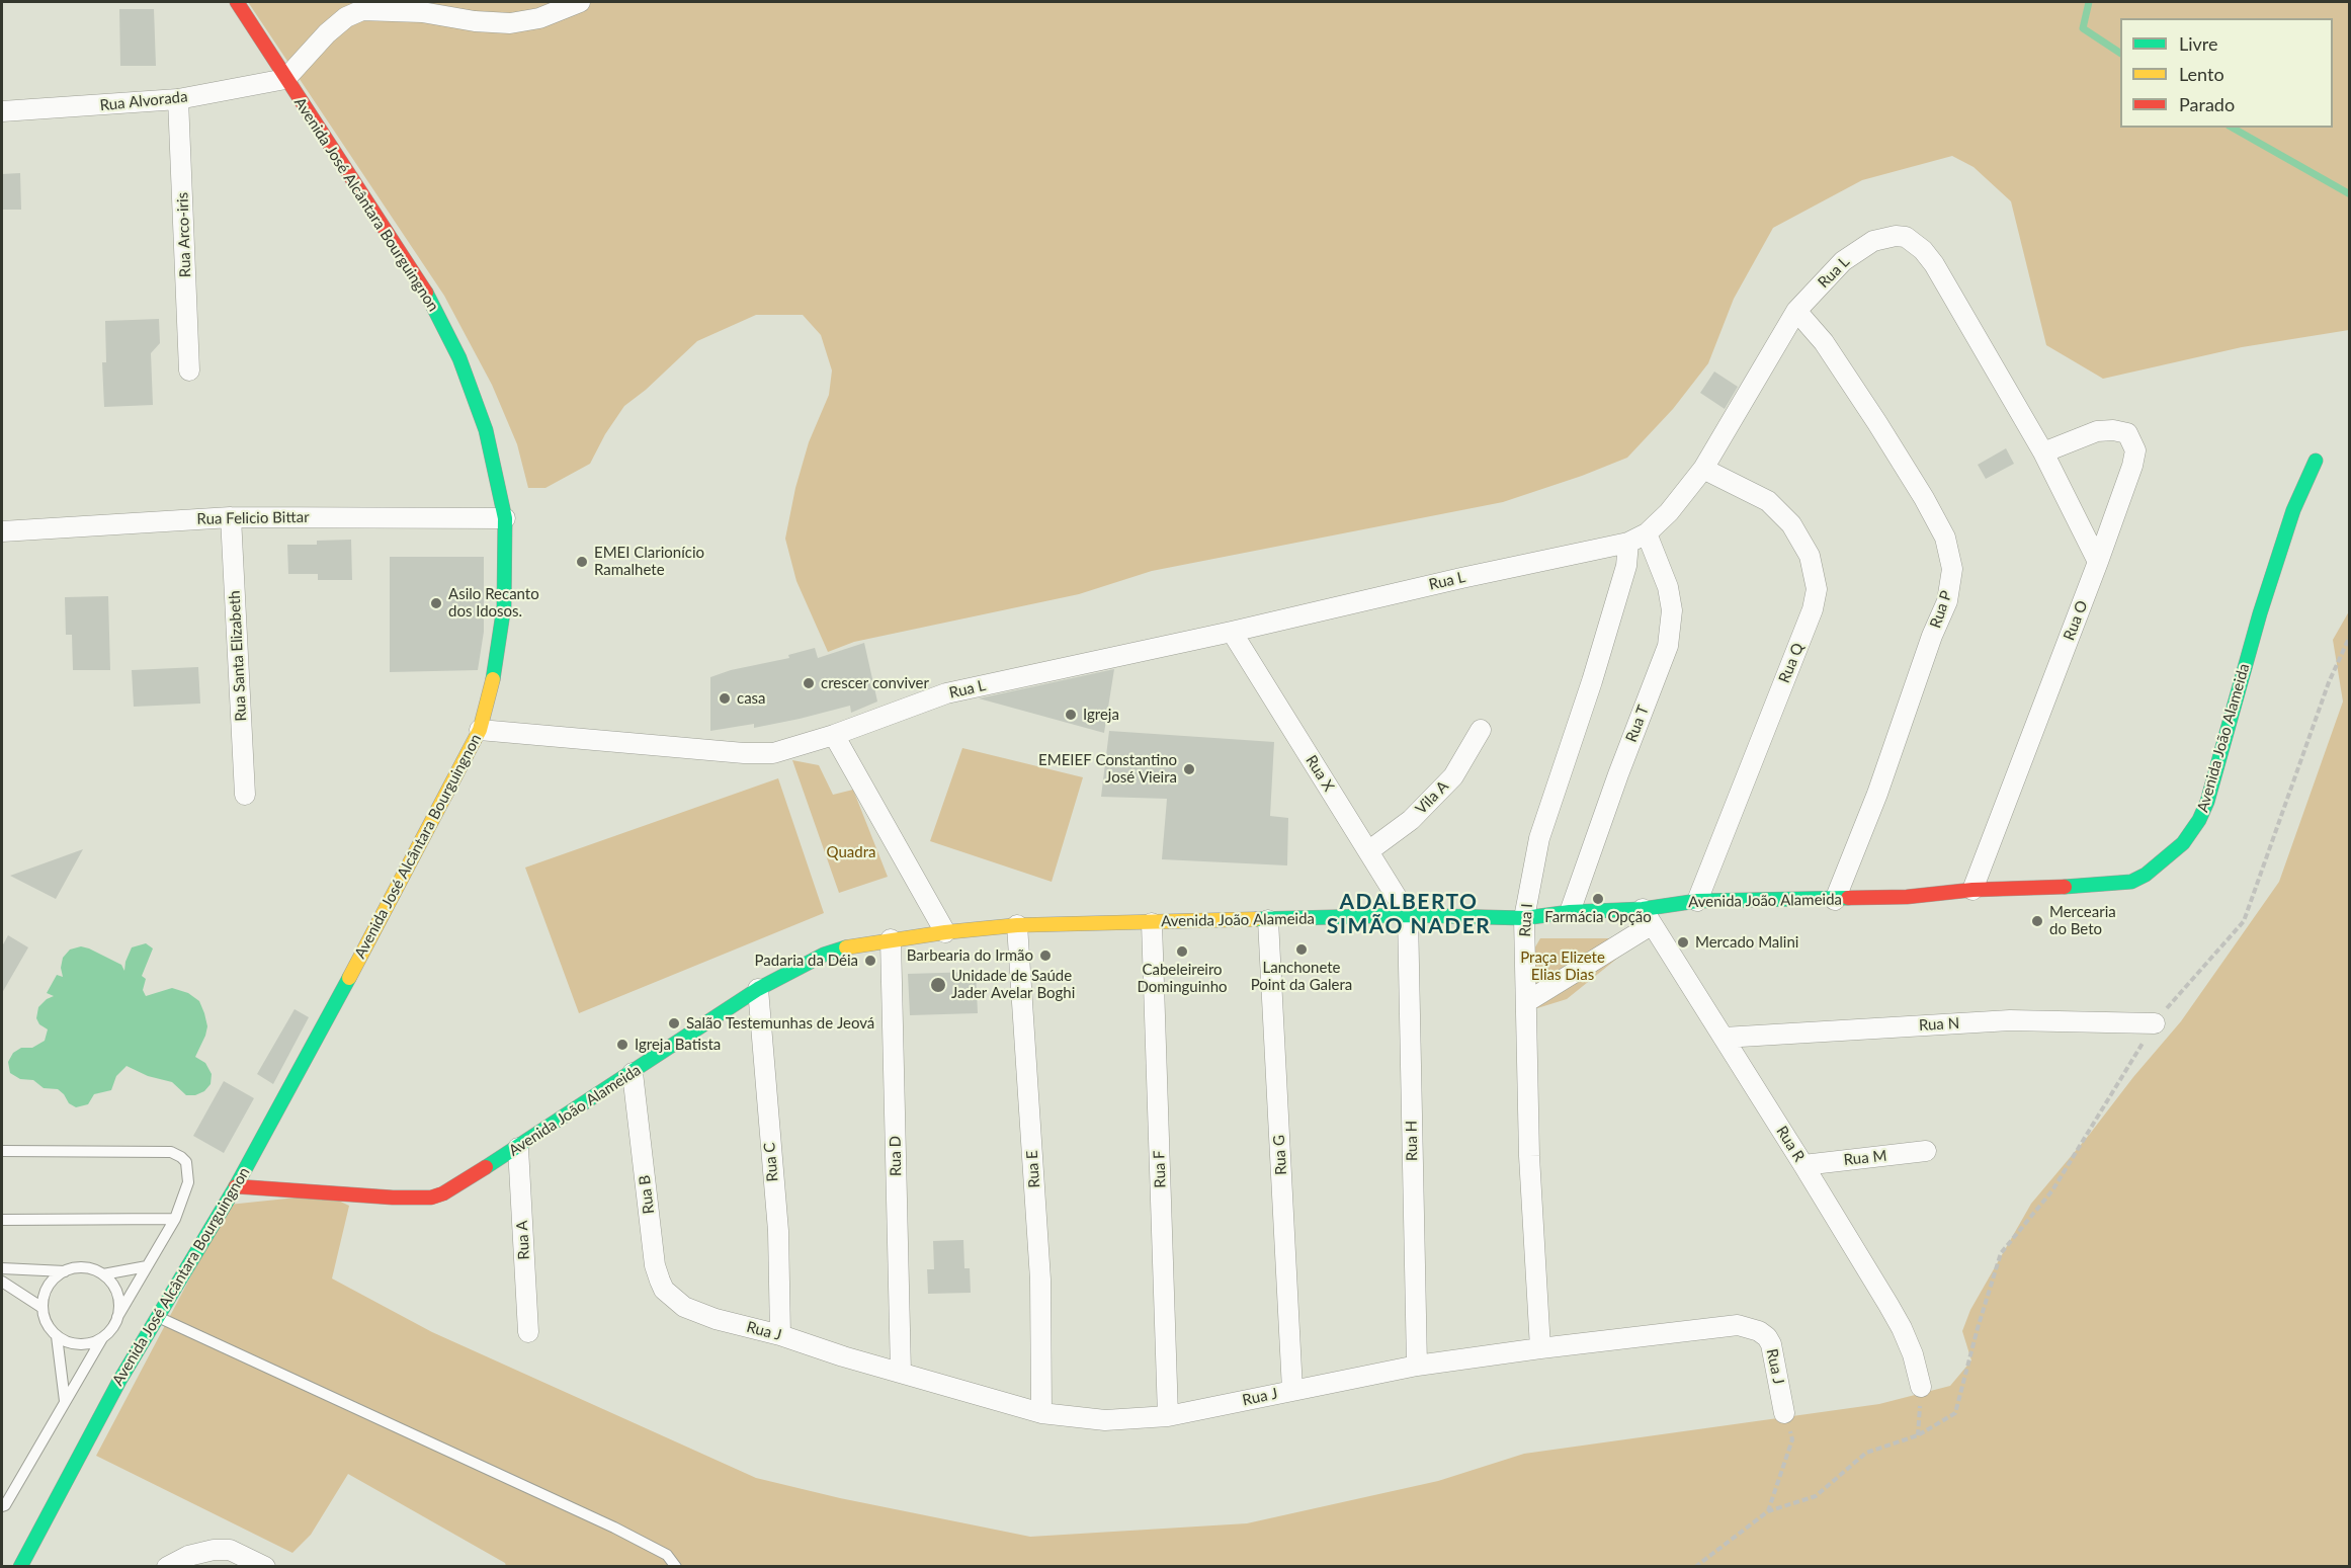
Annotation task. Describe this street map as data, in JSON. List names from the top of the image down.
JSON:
{
  "streets": {
    "street": [
      "Rua Alvorada",
      "Avenida José Alcântara Bourguingnon",
      "Rua Arco-iris",
      "Rua L",
      "Rua Felicio Bittar",
      "Rua P",
      "Rua O",
      "Rua Santa Elizabeth",
      "Rua Q",
      "Rua T",
      "Avenida João Alameida",
      "Rua X",
      "Vila A",
      "Rua I",
      "Rua N",
      "Rua H",
      "Rua R",
      "Rua G",
      "Rua D",
      "Rua M",
      "Rua C",
      "Rua E",
      "Rua F",
      "Rua B",
      "Rua A",
      "Rua J"
    ]
  },
  "crossings": [
    ["Rua Alvorada", "Avenida José Alcântara Bourguingnon"],
    ["Rua Alvorada", "Rua Arco-iris"],
    ["Avenida José Alcântara Bourguingnon", "Rua L"],
    ["Avenida José Alcântara Bourguingnon", "Rua Felicio Bittar"],
    ["Avenida José Alcântara Bourguingnon", "Avenida João Alameida"],
    ["Rua L", "Rua P"],
    ["Rua L", "Rua O"],
    ["Rua L", "Rua Q"],
    ["Rua L", "Rua T"],
    ["Rua L", "Rua X"],
    ["Rua L", "Rua I"],
    ["Rua Felicio Bittar", "Rua Santa Elizabeth"],
    ["Rua P", "Avenida João Alameida"],
    ["Rua O", "Avenida João Alameida"],
    ["Rua Q", "Avenida João Alameida"],
    ["Rua T", "Avenida João Alameida"],
    ["Rua T", "Rua I"],
    ["Avenida João Alameida", "Rua X"],
    ["Avenida João Alameida", "Rua I"],
    ["Avenida João Alameida", "Rua H"],
    ["Avenida João Alameida", "Rua R"],
    ["Avenida João Alameida", "Rua G"],
    ["Avenida João Alameida", "Rua D"],
    ["Avenida João Alameida", "Rua C"],
    ["Avenida João Alameida", "Rua E"],
    ["Avenida João Alameida", "Rua F"],
    ["Avenida João Alameida", "Rua B"],
    ["Avenida João Alameida", "Rua A"],
    ["Rua X", "Vila A"],
    ["Rua X", "Rua H"],
    ["Rua I", "Rua J"],
    ["Rua N", "Rua R"],
    ["Rua H", "Rua J"],
    ["Rua R", "Rua M"],
    ["Rua G", "Rua J"],
    ["Rua D", "Rua J"],
    ["Rua C", "Rua J"],
    ["Rua E", "Rua J"],
    ["Rua F", "Rua J"],
    ["Rua B", "Rua J"]
  ],
  "districts": ["ADALBERTO SIMÃO NADER"],
  "parks": ["Quadra", "Praça Elizete Elias Dias"],
  "places": [
    "EMEI Clarionício Ramalhete",
    "Asilo Recanto dos Idosos.",
    "crescer conviver",
    "casa",
    "Igreja",
    "EMEIEF Constantino José Vieira",
    "Farmácia Opção",
    "Mercearia do Beto",
    "Mercado Malini",
    "Lanchonete Point da Galera",
    "Cabeleireiro Dominguinho",
    "Barbearia do Irmão",
    "Padaria da Déia",
    "Unidade de Saúde Jader Avelar Boghi",
    "Salão Testemunhas de Jeová",
    "Igreja Batista"
  ],
  "legend": ["Livre", "Lento", "Parado"]
}
